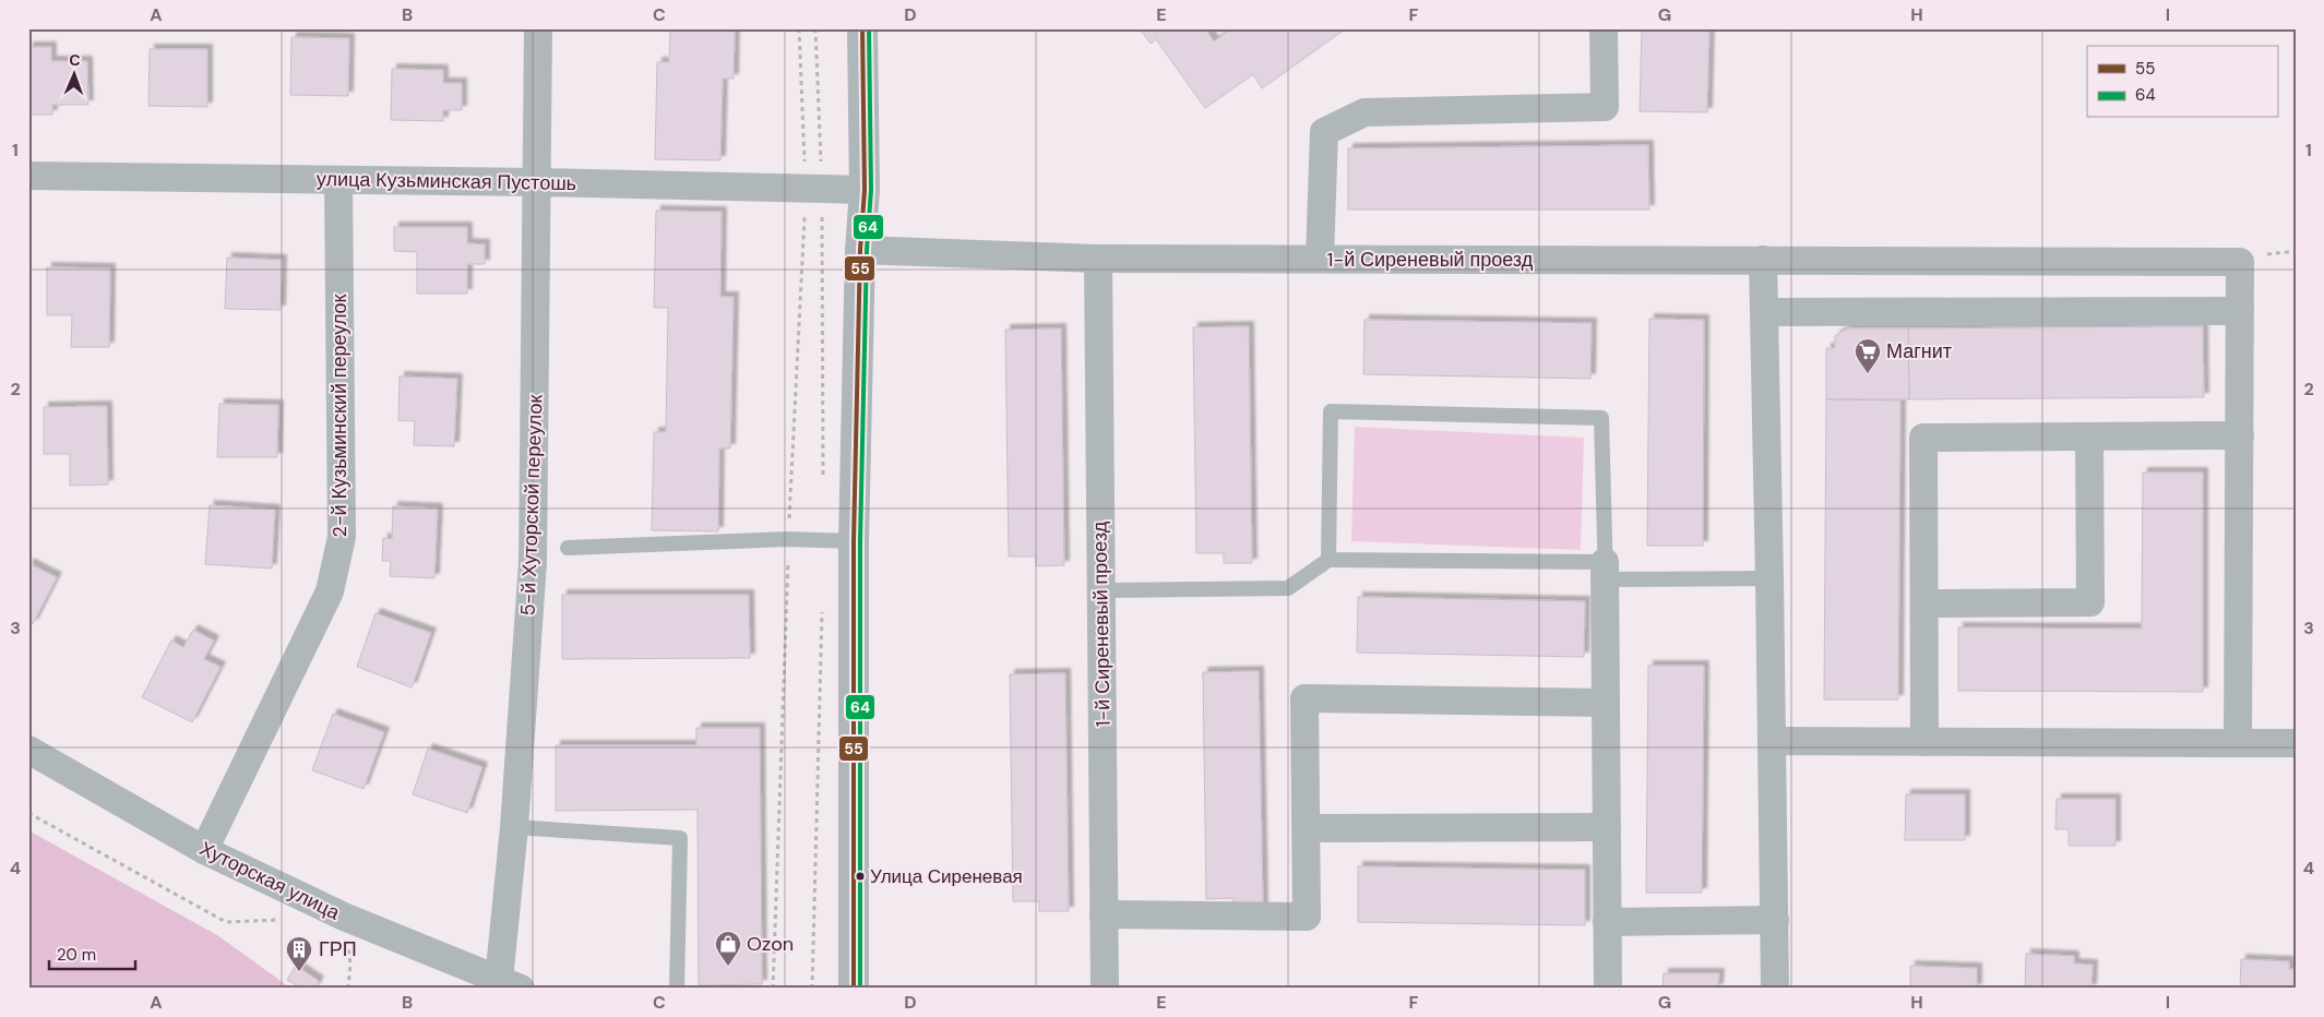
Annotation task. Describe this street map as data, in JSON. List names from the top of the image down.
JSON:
{
  "streets": {
    "street": [
      "улица Кузьминская Пустошь",
      "1-й Сиреневый проезд",
      "2-й Кузьминский переулок",
      "5-й Хуторской переулок",
      "Хуторская улица"
    ]
  },
  "crossings": [
    ["улица Кузьминская Пустошь", "2-й Кузьминский переулок"],
    ["улица Кузьминская Пустошь", "5-й Хуторской переулок"],
    ["2-й Кузьминский переулок", "Хуторская улица"],
    ["5-й Хуторской переулок", "Хуторская улица"]
  ],
  "places": {
    "supermarket": ["Магнит"],
    "other": ["Улица Сиреневая"],
    "shop": ["Ozon"],
    "building": ["ГРП"]
  },
  "lines": ["transit line 55", "transit line 64"],
  "legend": ["55", "64"],
  "scale_bar": "20 m",
  "north": "top",
  "grid": {
    "columns": [
      "A",
      "B",
      "C",
      "D",
      "E",
      "F",
      "G",
      "H",
      "I"
    ],
    "rows": [
      "1",
      "2",
      "3",
      "4"
    ]
  }
}
